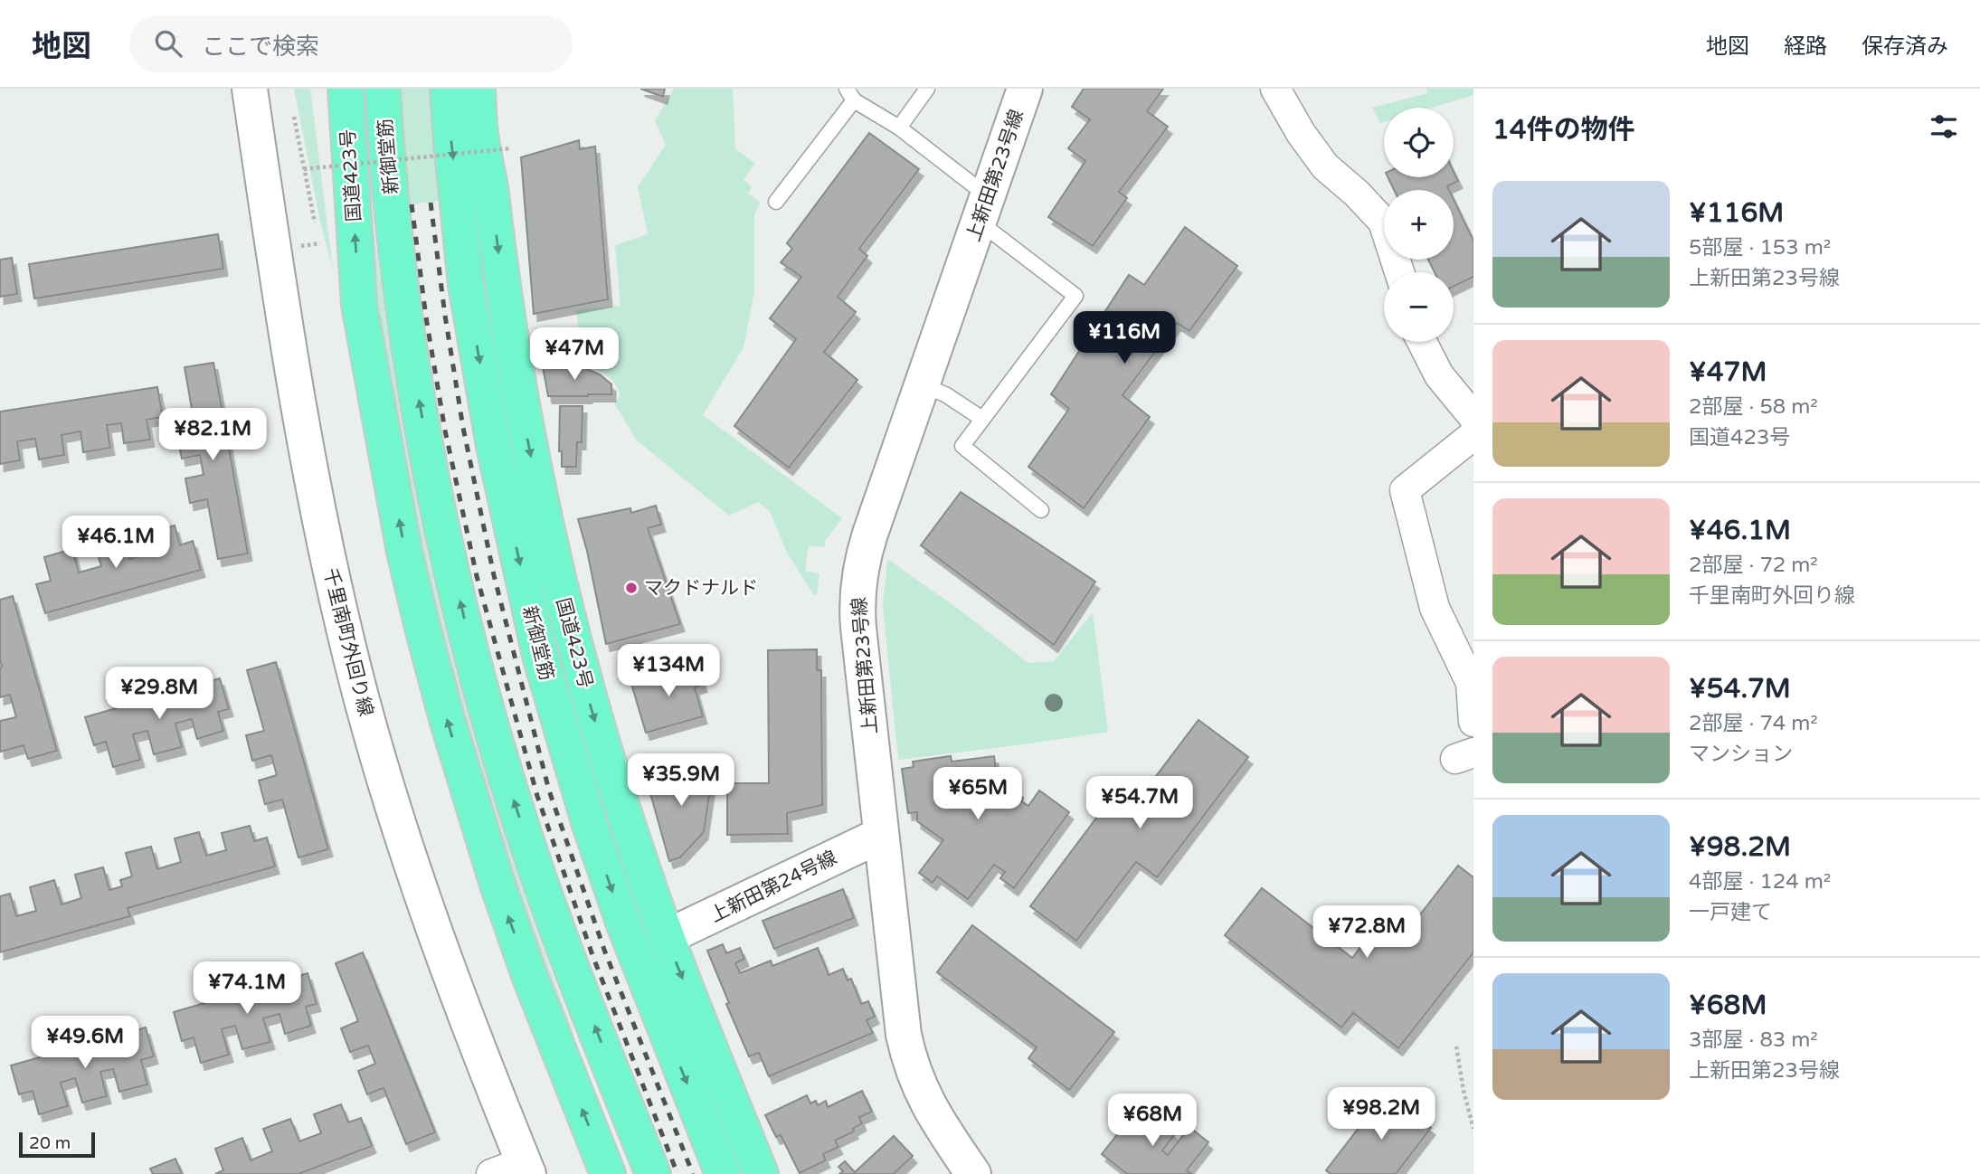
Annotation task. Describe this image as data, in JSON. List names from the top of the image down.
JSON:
{
  "streets": {
    "highway": ["新御堂筋", "国道423号"],
    "street": ["上新田第23号線", "千里南町外回り線", "上新田第24号線"]
  },
  "crossings": [
    ["国道423号", "上新田第24号線"],
    ["上新田第23号線", "上新田第24号線"]
  ],
  "places": ["マクドナルド"],
  "scale_bar": "20 m",
  "page": {
    "header": "地図",
    "search": "ここで検索",
    "nav": ["地図", "経路", "保存済み"],
    "heading": "14件の物件",
    "map_buttons": ["+", "−"],
    "list": [
      {
        "name": "¥116M",
        "note": "5部屋 · 153 m² · 上新田第23号線"
      },
      {
        "name": "¥47M",
        "note": "2部屋 · 58 m² · 国道423号"
      },
      {
        "name": "¥46.1M",
        "note": "2部屋 · 72 m² · 千里南町外回り線"
      },
      {
        "name": "¥54.7M",
        "note": "2部屋 · 74 m² · マンション"
      },
      {
        "name": "¥98.2M",
        "note": "4部屋 · 124 m² · 一戸建て"
      },
      {
        "name": "¥68M",
        "note": "3部屋 · 83 m² · 上新田第23号線"
      }
    ],
    "price": [
      "¥116M",
      "¥47M",
      "¥82.1M",
      "¥46.1M",
      "¥134M",
      "¥29.8M",
      "¥35.9M",
      "¥65M",
      "¥54.7M",
      "¥72.8M",
      "¥74.1M",
      "¥49.6M",
      "¥98.2M",
      "¥68M"
    ],
    "scale": "20 m"
  }
}
